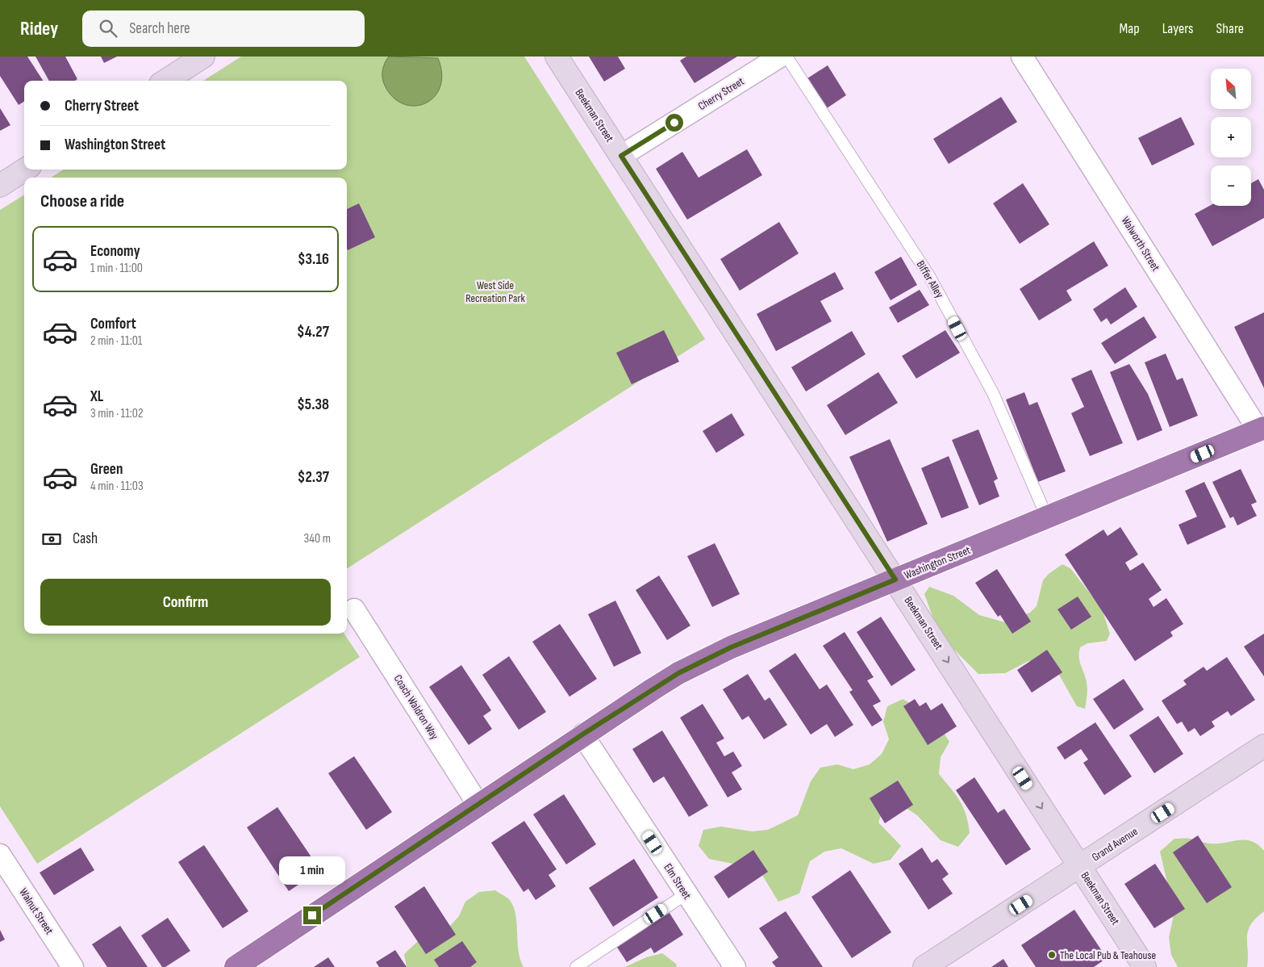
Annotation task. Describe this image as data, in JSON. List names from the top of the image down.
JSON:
{
  "streets": {
    "highway": ["Washington Street"],
    "street": [
      "Cherry Street",
      "Beekman Street",
      "Walworth Street",
      "Coach Waldron Way",
      "Grand Avenue",
      "Elm Street",
      "Walnut Street"
    ],
    "lane": ["Biffer Alley"]
  },
  "crossings": [
    ["Cherry Street", "Beekman Street"],
    ["Beekman Street", "Washington Street"],
    ["Beekman Street", "Grand Avenue"],
    ["Walworth Street", "Washington Street"],
    ["Biffer Alley", "Washington Street"],
    ["Washington Street", "Coach Waldron Way"],
    ["Washington Street", "Elm Street"]
  ],
  "parks": ["West Side Recreation Park"],
  "places": ["The Local Pub & Teahouse"],
  "north": "top left",
  "page": {
    "header": "Ridey",
    "search": "Search here",
    "nav": ["Map", "Layers", "Share"],
    "map_buttons": ["+", "−"],
    "banner": ["Cherry Street", "Washington Street"],
    "heading": "Choose a ride",
    "list": [
      {
        "name": "Economy",
        "note": "1 min · 11:00",
        "value": "$3.16"
      },
      {
        "name": "Comfort",
        "note": "2 min · 11:01",
        "value": "$4.27"
      },
      {
        "name": "XL",
        "note": "3 min · 11:02",
        "value": "$5.38"
      },
      {
        "name": "Green",
        "note": "4 min · 11:03",
        "value": "$2.37"
      }
    ],
    "pay": ["Cash", "340 m"],
    "buttons": "Confirm",
    "bubble": "1 min"
  }
}
